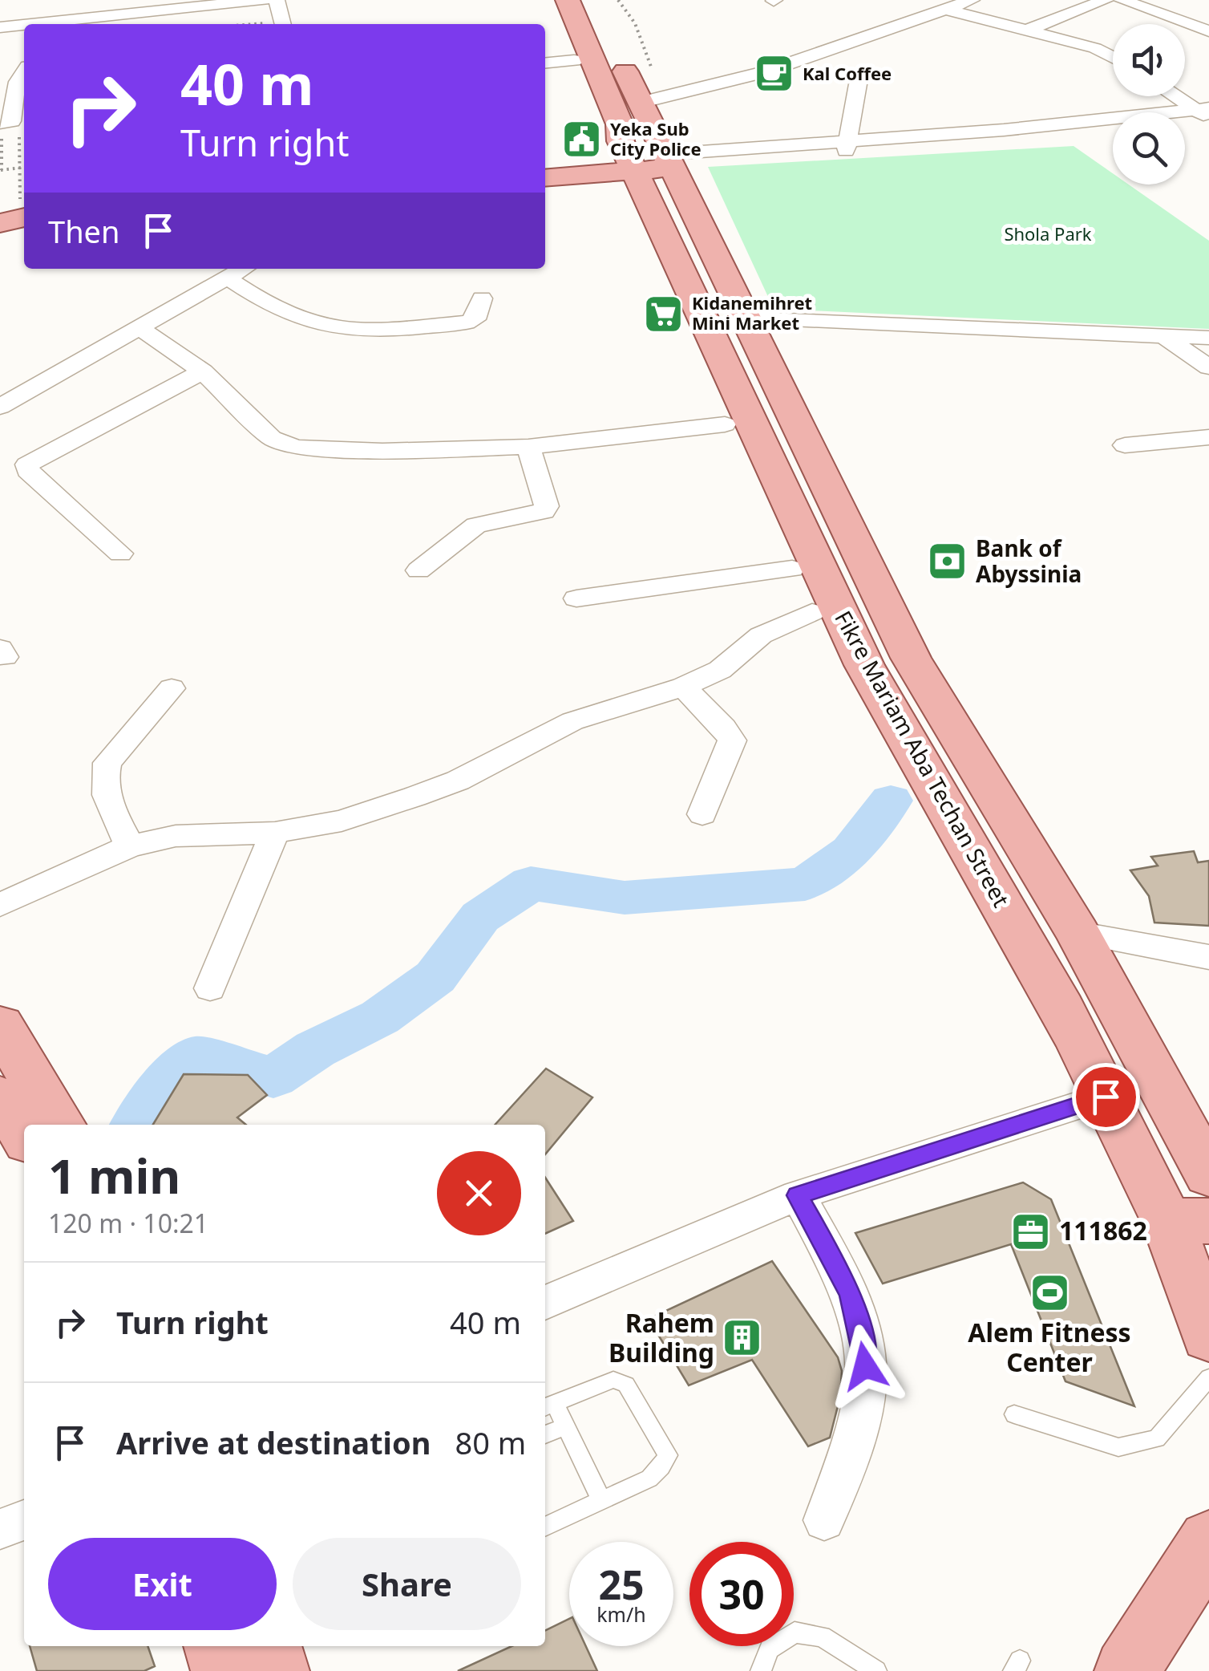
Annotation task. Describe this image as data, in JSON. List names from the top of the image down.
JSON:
{
  "streets": {
    "main road": ["Fikre Mariam Aba Techan Street"]
  },
  "parks": ["Shola Park"],
  "places": {
    "cafe": ["Kal Coffee"],
    "public building": ["Yeka Sub City Police"],
    "supermarket": ["Kidanemihret Mini Market"],
    "bank": ["Bank of Abyssinia"],
    "office": ["111862"],
    "sports": ["Alem Fitness Center"],
    "building": ["Rahem Building"]
  },
  "page": {
    "turn": ["40 m", "Turn right"],
    "then": "Then",
    "heading": ["1 min", "120 m · 10:21"],
    "list": [
      {
        "name": "Turn right",
        "value": "40 m"
      },
      {
        "name": "Arrive at destination",
        "value": "80 m"
      }
    ],
    "buttons": ["Exit", "Share"],
    "speed": "25 km/h",
    "limit": "30"
  }
}
